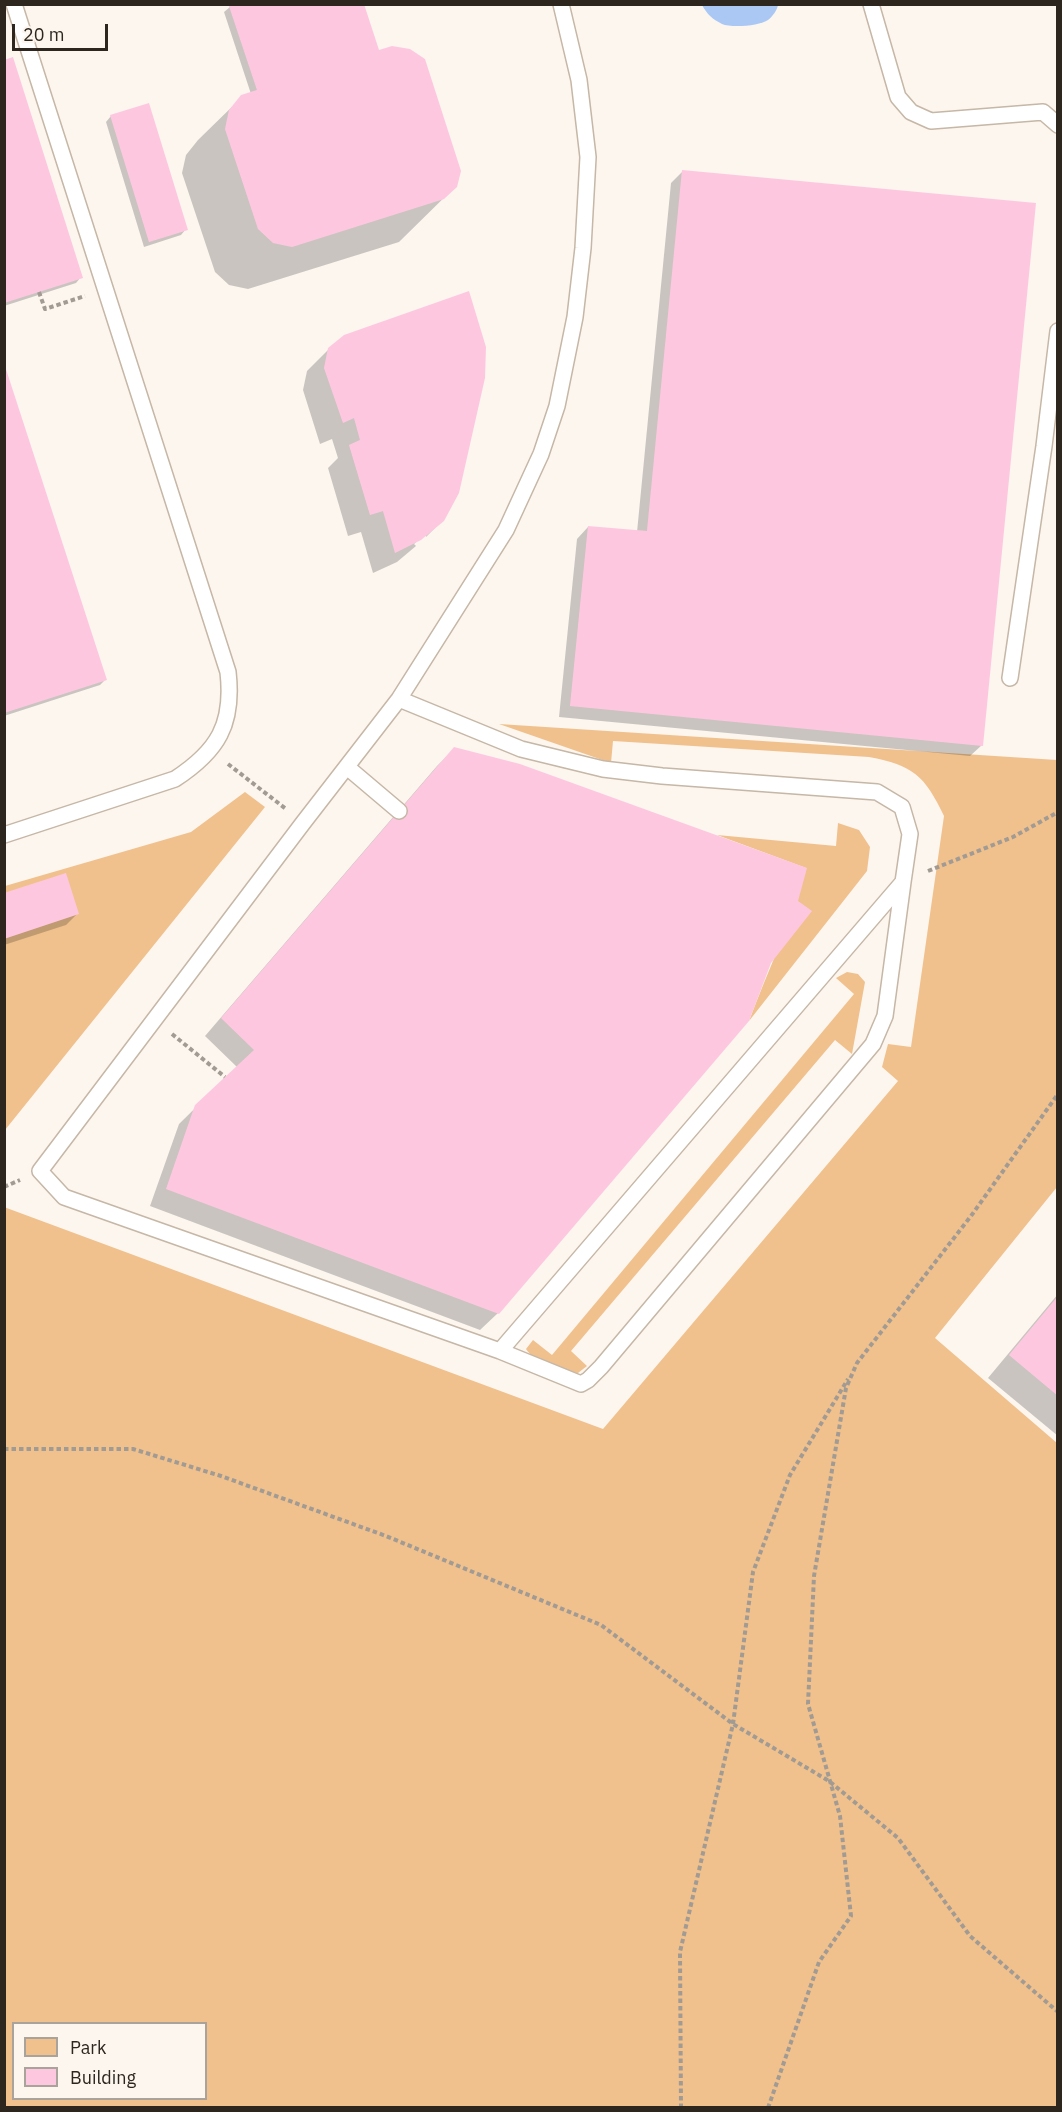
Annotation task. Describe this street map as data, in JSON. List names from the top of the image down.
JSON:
{
  "legend": ["Park", "Building"],
  "scale_bar": "20 m"
}
